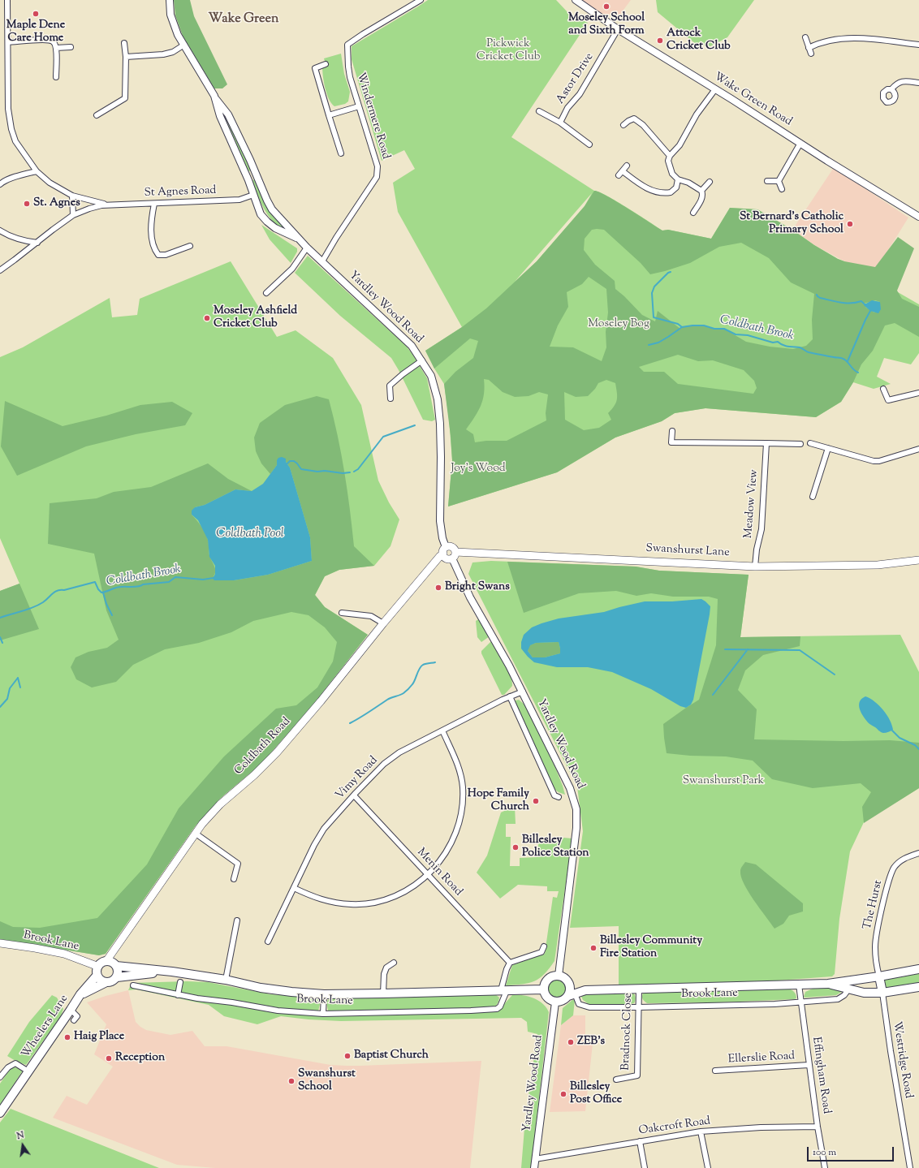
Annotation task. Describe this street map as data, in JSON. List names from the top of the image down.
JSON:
{
  "streets": {
    "main road": [
      "Swanshurst Lane",
      "Coldbath Road",
      "Brook Lane",
      "Wheelers Lane"
    ],
    "street": [
      "Astor Drive",
      "Wake Green Road",
      "Windermere Road",
      "St Agnes Road",
      "Yardley Wood Road",
      "Meadow View",
      "Vimy Road",
      "Menin Road",
      "The Hurst",
      "Bradnock Close",
      "Ellerslie Road",
      "Westridge Road",
      "Effingham Road",
      "Oakcroft Road"
    ]
  },
  "crossings": [
    ["Astor Drive", "Wake Green Road"],
    ["Windermere Road", "Yardley Wood Road"],
    ["St Agnes Road", "Yardley Wood Road"],
    ["Yardley Wood Road", "Swanshurst Lane"],
    ["Yardley Wood Road", "Coldbath Road"],
    ["Yardley Wood Road", "Vimy Road"],
    ["Yardley Wood Road", "Brook Lane"],
    ["Yardley Wood Road", "Oakcroft Road"],
    ["Meadow View", "Swanshurst Lane"],
    ["Coldbath Road", "Brook Lane"],
    ["Coldbath Road", "Wheelers Lane"],
    ["Vimy Road", "Menin Road"],
    ["The Hurst", "Brook Lane"],
    ["Brook Lane", "Wheelers Lane"],
    ["Brook Lane", "Bradnock Close"],
    ["Brook Lane", "Westridge Road"],
    ["Brook Lane", "Effingham Road"],
    ["Ellerslie Road", "Effingham Road"],
    ["Effingham Road", "Oakcroft Road"]
  ],
  "districts": ["Wake Green"],
  "water": ["Coldbath Brook", "Coldbath Pool"],
  "parks": [
    "Pickwick Cricket Club",
    "Moseley Bog",
    "Joy's Wood",
    "Swanshurst Park"
  ],
  "places": [
    "Moseley School and Sixth Form",
    "Maple Dene Care Home",
    "Attock Cricket Club",
    "St. Agnes",
    "St Bernard's Catholic Primary School",
    "Moseley Ashfield Cricket Club",
    "Bright Swans",
    "Hope Family Church",
    "Billesley Police Station",
    "Billesley Community Fire Station",
    "Haig Place",
    "ZEB's",
    "Baptist Church",
    "Reception",
    "Swanshurst School",
    "Billesley Post Office"
  ],
  "scale_bar": "100 m",
  "north": "top"
}
